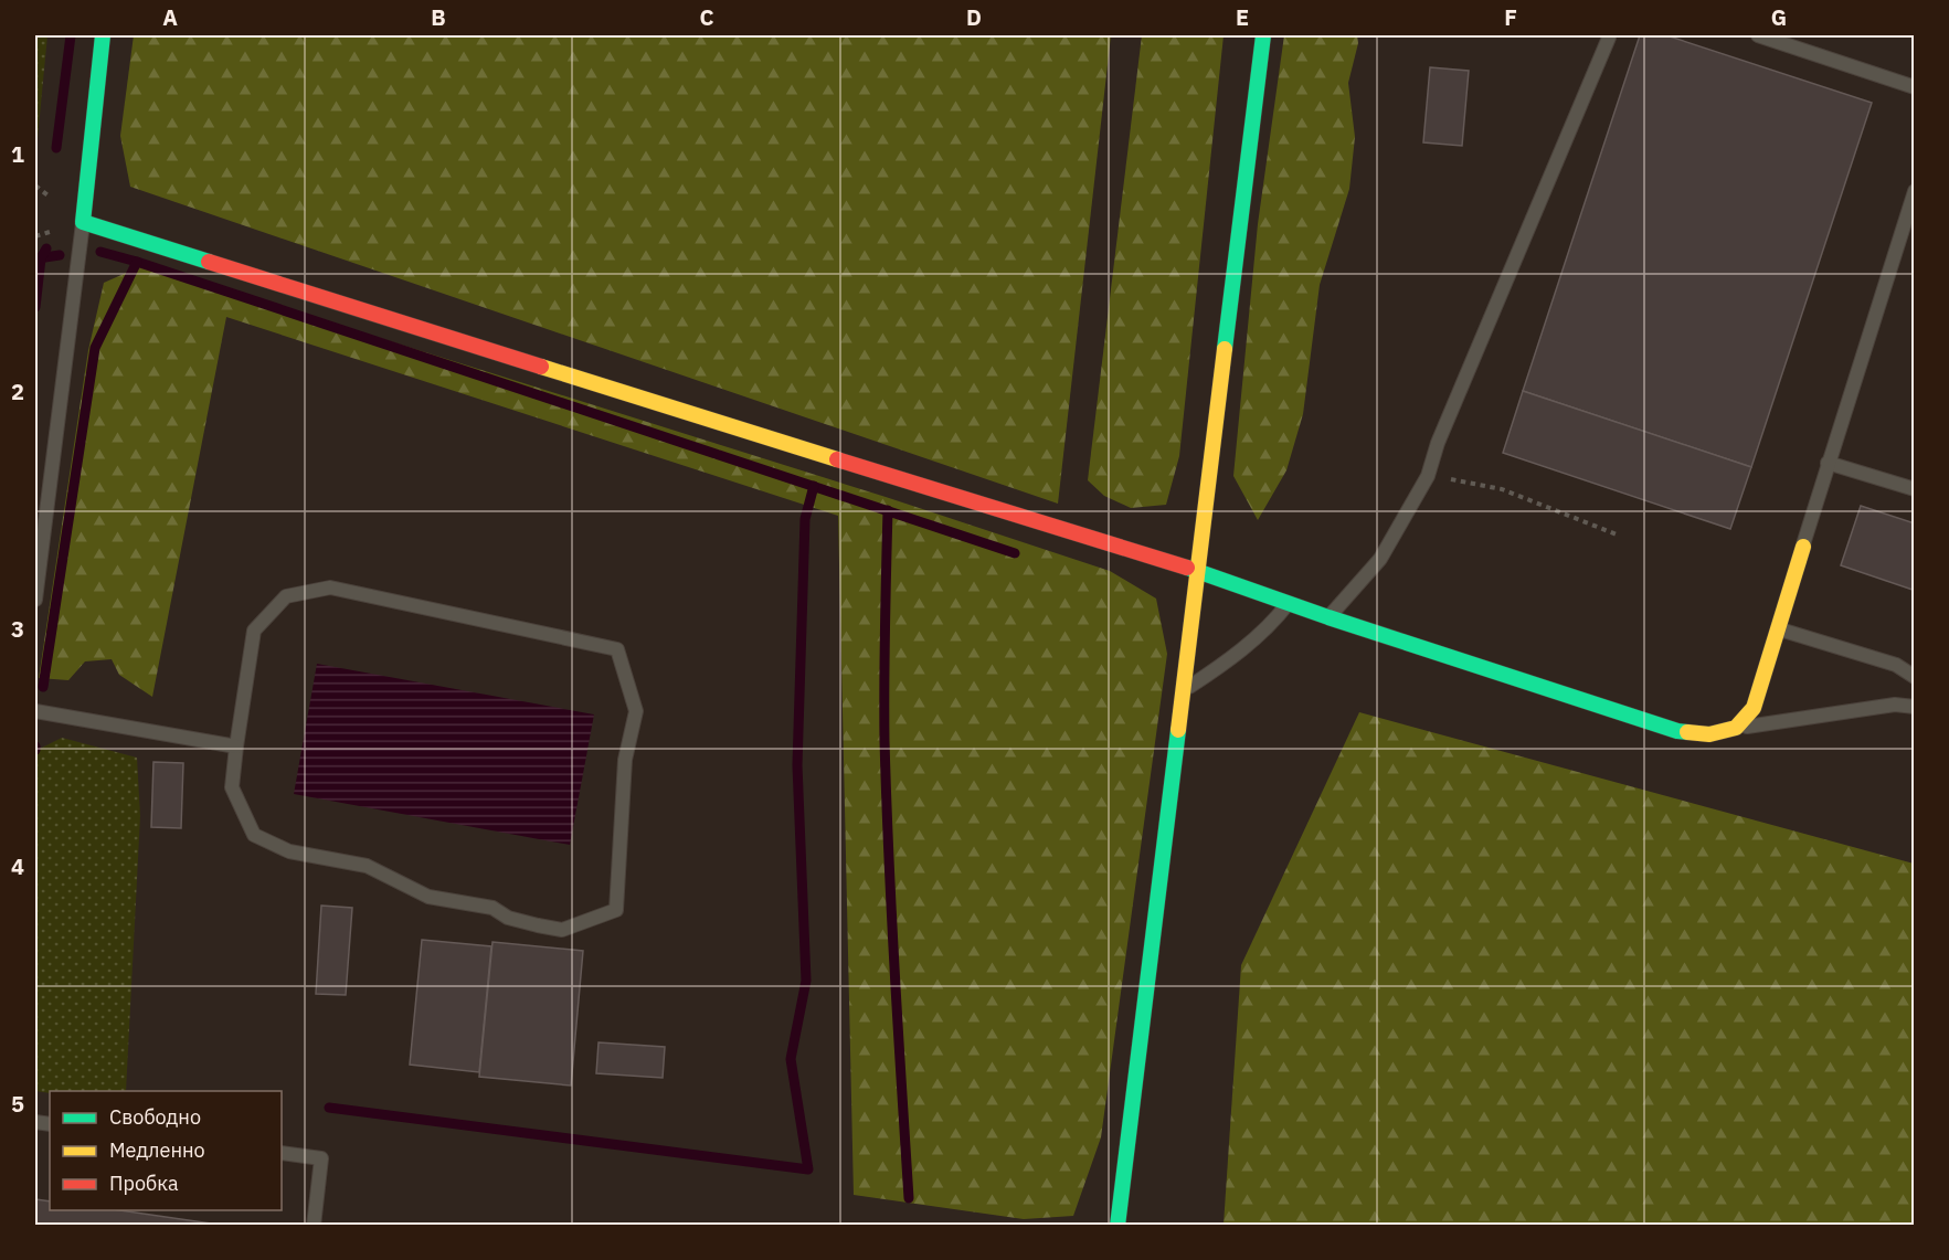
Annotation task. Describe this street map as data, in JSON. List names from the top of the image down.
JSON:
{
  "legend": ["Свободно", "Медленно", "Пробка"],
  "grid": {
    "columns": [
      "A",
      "B",
      "C",
      "D",
      "E",
      "F",
      "G"
    ],
    "rows": [
      "1",
      "2",
      "3",
      "4",
      "5"
    ]
  }
}
